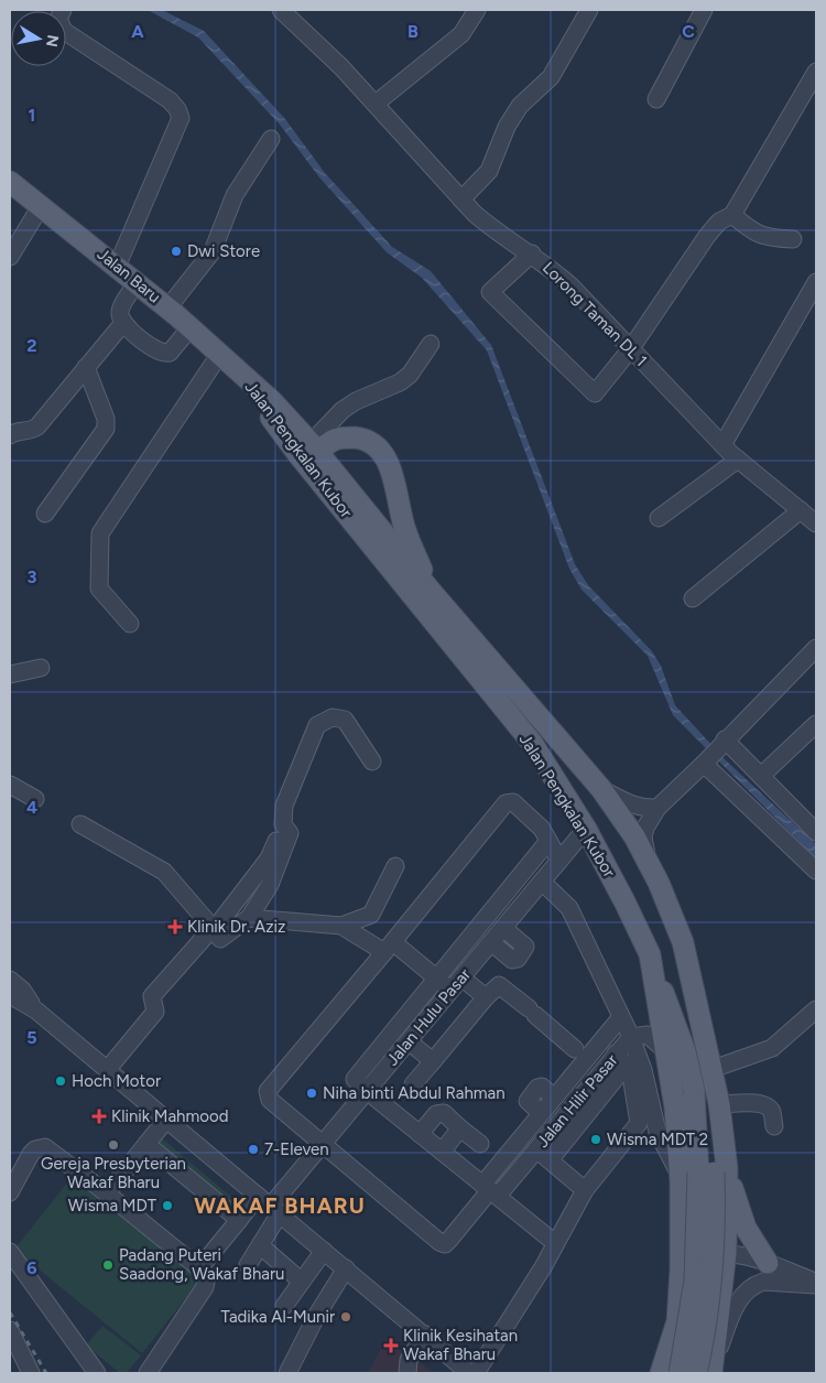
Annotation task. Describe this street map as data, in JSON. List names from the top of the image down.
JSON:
{
  "streets": {
    "main road": ["Jalan Baru", "Jalan Pengkalan Kubor"],
    "street": ["Lorong Taman DL 1", "Jalan Hulu Pasar", "Jalan Hilir Pasar"]
  },
  "crossings": [
    ["Jalan Baru", "Jalan Pengkalan Kubor"],
    ["Jalan Pengkalan Kubor", "Jalan Hulu Pasar"]
  ],
  "districts": ["WAKAF BHARU"],
  "places": {
    "other": [
      "Dwi Store",
      "Hoch Motor",
      "Niha binti Abdul Rahman",
      "Wisma MDT 2",
      "Gereja Presbyterian Wakaf Bharu",
      "7-Eleven",
      "Wisma MDT",
      "Padang Puteri Saadong, Wakaf Bharu",
      "Tadika Al-Munir"
    ],
    "health": ["Klinik Dr. Aziz", "Klinik Mahmood", "Klinik Kesihatan Wakaf Bharu"]
  },
  "north": "right",
  "grid": {
    "columns": ["A", "B", "C"],
    "rows": [
      "1",
      "2",
      "3",
      "4",
      "5",
      "6"
    ]
  }
}
